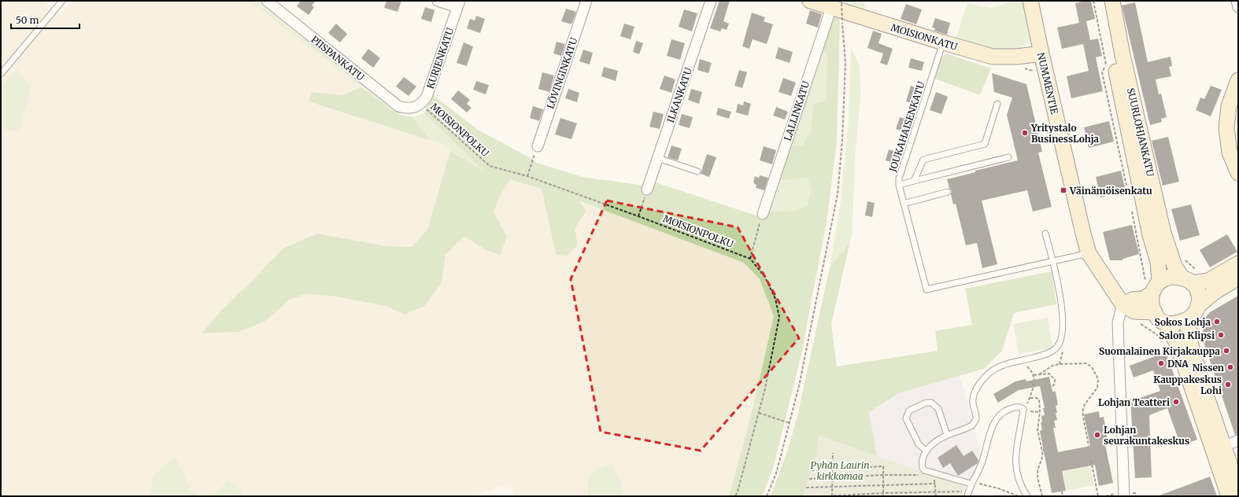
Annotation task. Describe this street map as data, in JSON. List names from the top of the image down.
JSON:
{
  "streets": {
    "main road": ["MOISIONKATU", "NUMMENTIE", "SUURLOHJANKATU"],
    "street": [
      "PIISPANKATU",
      "KURJENKATU",
      "LÖVINGINKATU",
      "ILKANKATU",
      "LALLINKATU"
    ],
    "lane": ["JOUKAHAISENKATU"],
    "path": ["MOISIONPOLKU"]
  },
  "crossings": [
    ["MOISIONKATU", "NUMMENTIE"],
    ["MOISIONKATU", "LALLINKATU"],
    ["MOISIONKATU", "JOUKAHAISENKATU"],
    ["PIISPANKATU", "KURJENKATU"],
    ["PIISPANKATU", "MOISIONPOLKU"],
    ["KURJENKATU", "MOISIONPOLKU"],
    ["NUMMENTIE", "SUURLOHJANKATU"]
  ],
  "parks": ["Pyhän Laurin kirkkomaa"],
  "places": {
    "other": [
      "Yritystalo BusinessLohja",
      "Sokos Lohja",
      "Salon Klipsi",
      "Suomalainen Kirjakauppa",
      "DNA",
      "Nissen",
      "Kauppakeskus Lohi",
      "Lohjan Teatteri",
      "Lohjan seurakuntakeskus"
    ],
    "transit": ["Väinämöisenkatu"]
  },
  "scale_bar": "50 m"
}
